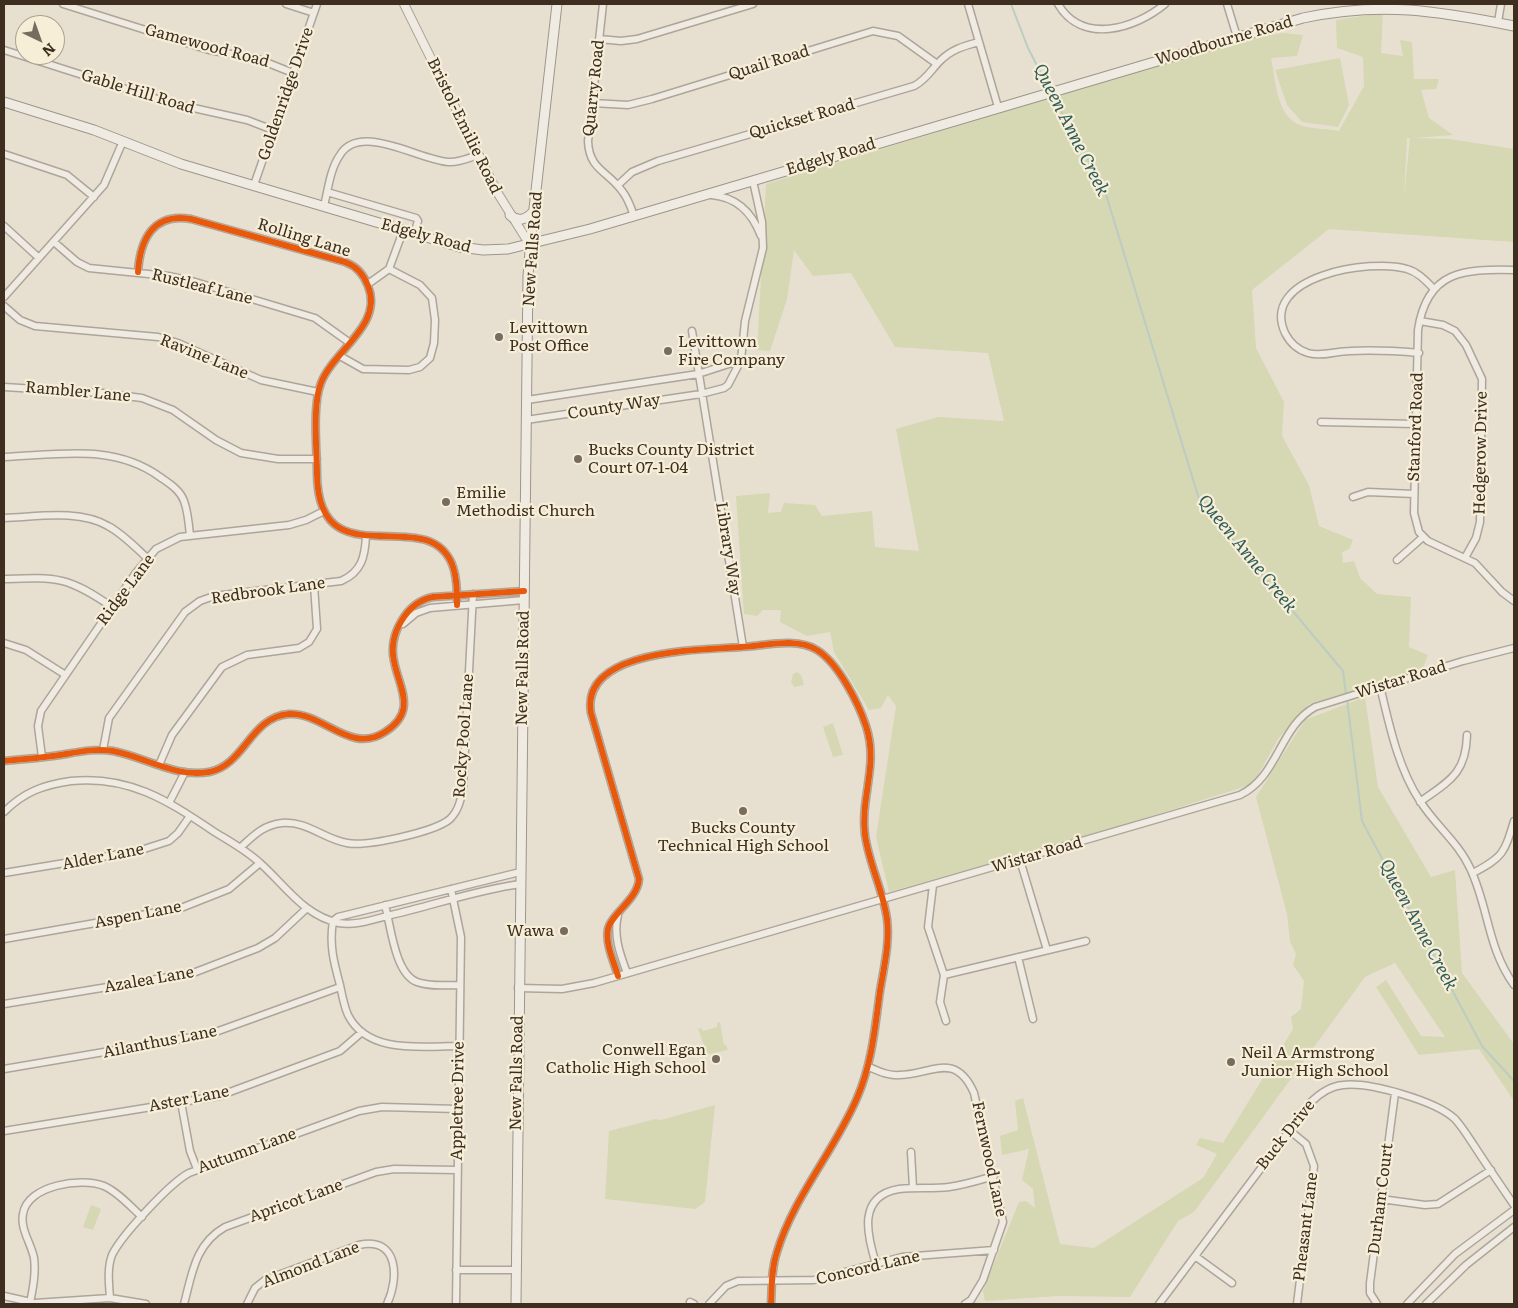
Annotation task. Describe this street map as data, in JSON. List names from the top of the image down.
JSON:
{
  "streets": {
    "main road": ["Woodbourne Road", "Edgely Road", "New Falls Road"],
    "street": [
      "Gamewood Road",
      "Quail Road",
      "Quarry Road",
      "Gable Hill Road",
      "Goldenridge Drive",
      "Quickset Road",
      "Bristol-Emilie Road",
      "Rolling Lane",
      "Rustleaf Lane",
      "Ravine Lane",
      "Rambler Lane",
      "County Way",
      "Stanford Road",
      "Hedgerow Drive",
      "Library Way",
      "Ridge Lane",
      "Redbrook Lane",
      "Wistar Road",
      "Rocky Pool Lane",
      "Alder Lane",
      "Aspen Lane",
      "Azalea Lane",
      "Ailanthus Lane",
      "Aster Lane",
      "Appletree Drive",
      "Buck Drive",
      "Autumn Lane",
      "Fernwood Lane",
      "Durham Court",
      "Apricot Lane",
      "Pheasant Lane",
      "Almond Lane",
      "Concord Lane"
    ]
  },
  "crossings": [
    ["Woodbourne Road", "Edgely Road"],
    ["Gamewood Road", "Goldenridge Drive"],
    ["Quail Road", "Quarry Road"],
    ["Quail Road", "Quickset Road"],
    ["Quarry Road", "Quickset Road"],
    ["Quarry Road", "Edgely Road"],
    ["Gable Hill Road", "Goldenridge Drive"],
    ["Goldenridge Drive", "Edgely Road"],
    ["Bristol-Emilie Road", "Edgely Road"],
    ["Bristol-Emilie Road", "New Falls Road"],
    ["Edgely Road", "New Falls Road"],
    ["Rolling Lane", "Rustleaf Lane"],
    ["New Falls Road", "County Way"],
    ["New Falls Road", "Wistar Road"],
    ["County Way", "Library Way"],
    ["Stanford Road", "Hedgerow Drive"],
    ["Appletree Drive", "Autumn Lane"],
    ["Appletree Drive", "Apricot Lane"],
    ["Buck Drive", "Durham Court"],
    ["Buck Drive", "Pheasant Lane"],
    ["Fernwood Lane", "Concord Lane"]
  ],
  "water": ["Queen Anne Creek"],
  "places": [
    "Levittown Post Office",
    "Levittown Fire Company",
    "Bucks County District Court 07-1-04",
    "Emilie Methodist Church",
    "Bucks County Technical High School",
    "Wawa",
    "Conwell Egan Catholic High School",
    "Neil A Armstrong Junior High School"
  ],
  "north": "bottom right"
}
